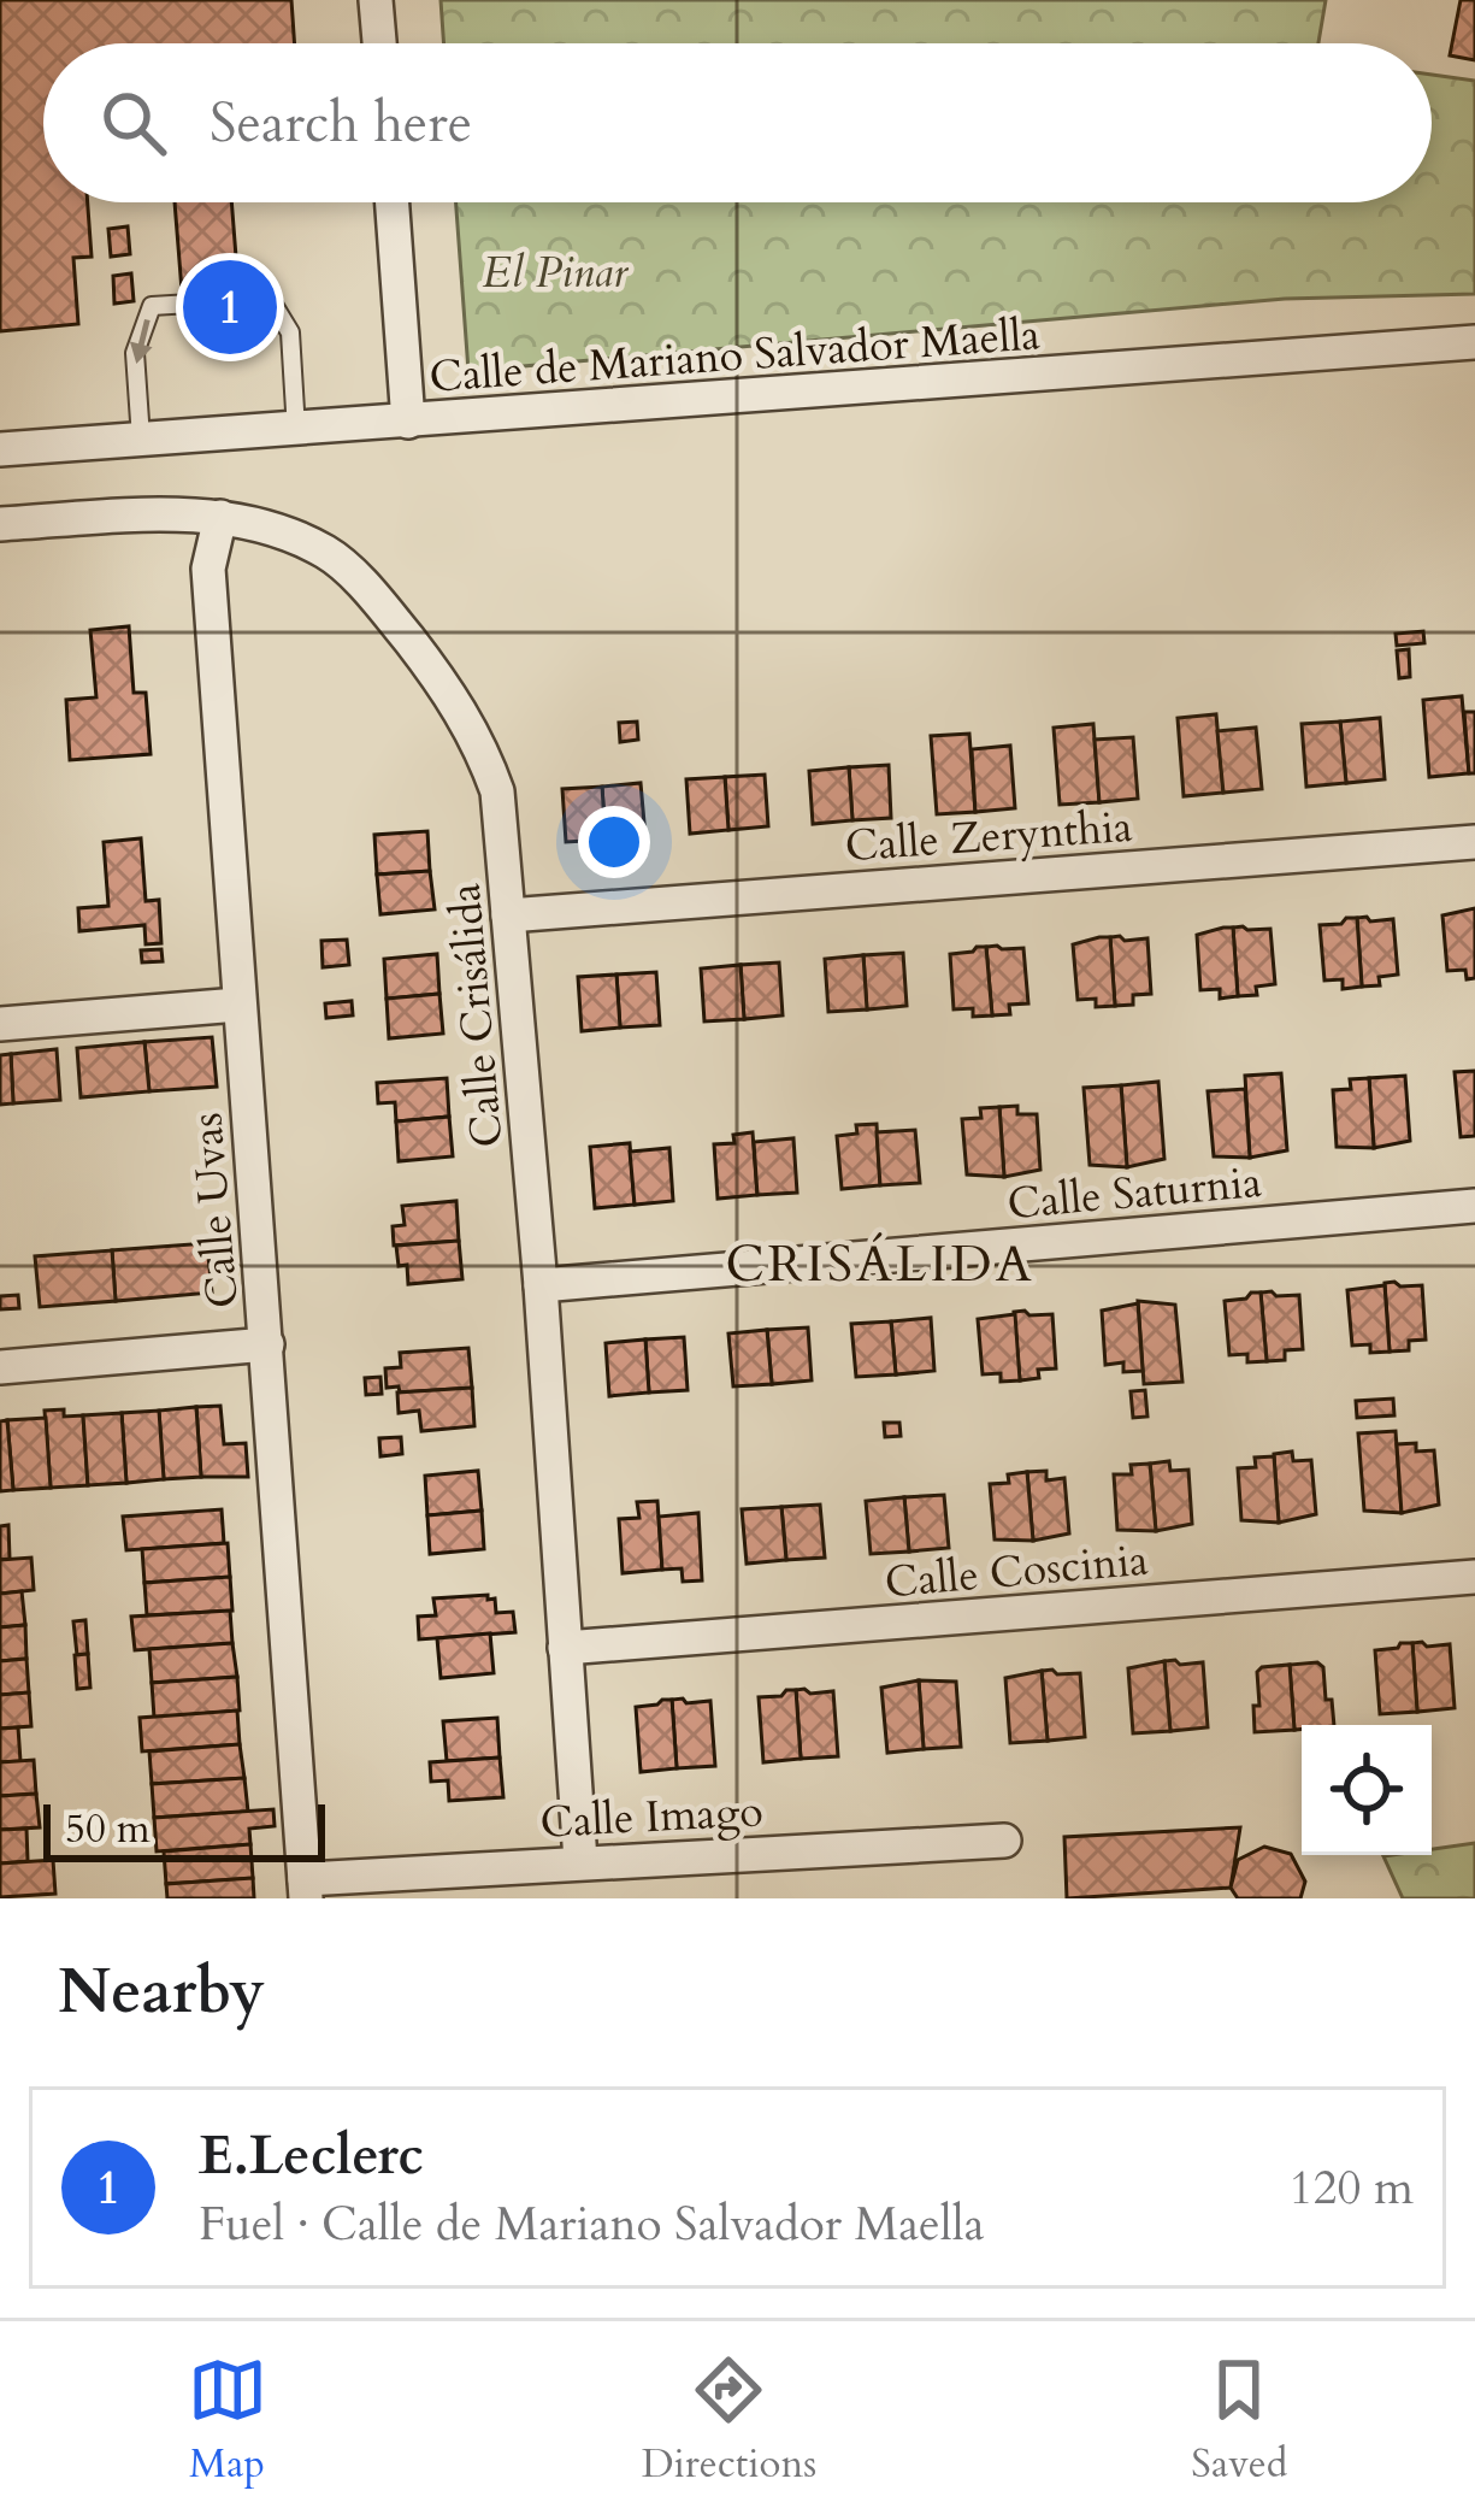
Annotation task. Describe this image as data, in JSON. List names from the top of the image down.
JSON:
{
  "streets": {
    "street": [
      "Calle de Mariano Salvador Maella",
      "Calle Zerynthia",
      "Calle Crisálida",
      "Calle Saturnia",
      "Calle Uvas",
      "Calle Coscinia",
      "Calle Imago"
    ]
  },
  "crossings": [
    ["Calle Zerynthia", "Calle Crisálida"],
    ["Calle Crisálida", "Calle Saturnia"],
    ["Calle Crisálida", "Calle Uvas"],
    ["Calle Crisálida", "Calle Coscinia"],
    ["Calle Crisálida", "Calle Imago"],
    ["Calle Uvas", "Calle Imago"]
  ],
  "districts": ["CRISÁLIDA"],
  "parks": ["El Pinar"],
  "scale_bar": "50 m",
  "page": {
    "search": "Search here",
    "pins": "1",
    "scale": "50 m",
    "heading": "Nearby",
    "list": [
      {
        "mark": "1",
        "name": "E.Leclerc",
        "note": "Fuel · Calle de Mariano Salvador Maella",
        "value": "120 m"
      }
    ],
    "nav": ["Map", "Directions", "Saved"]
  }
}
